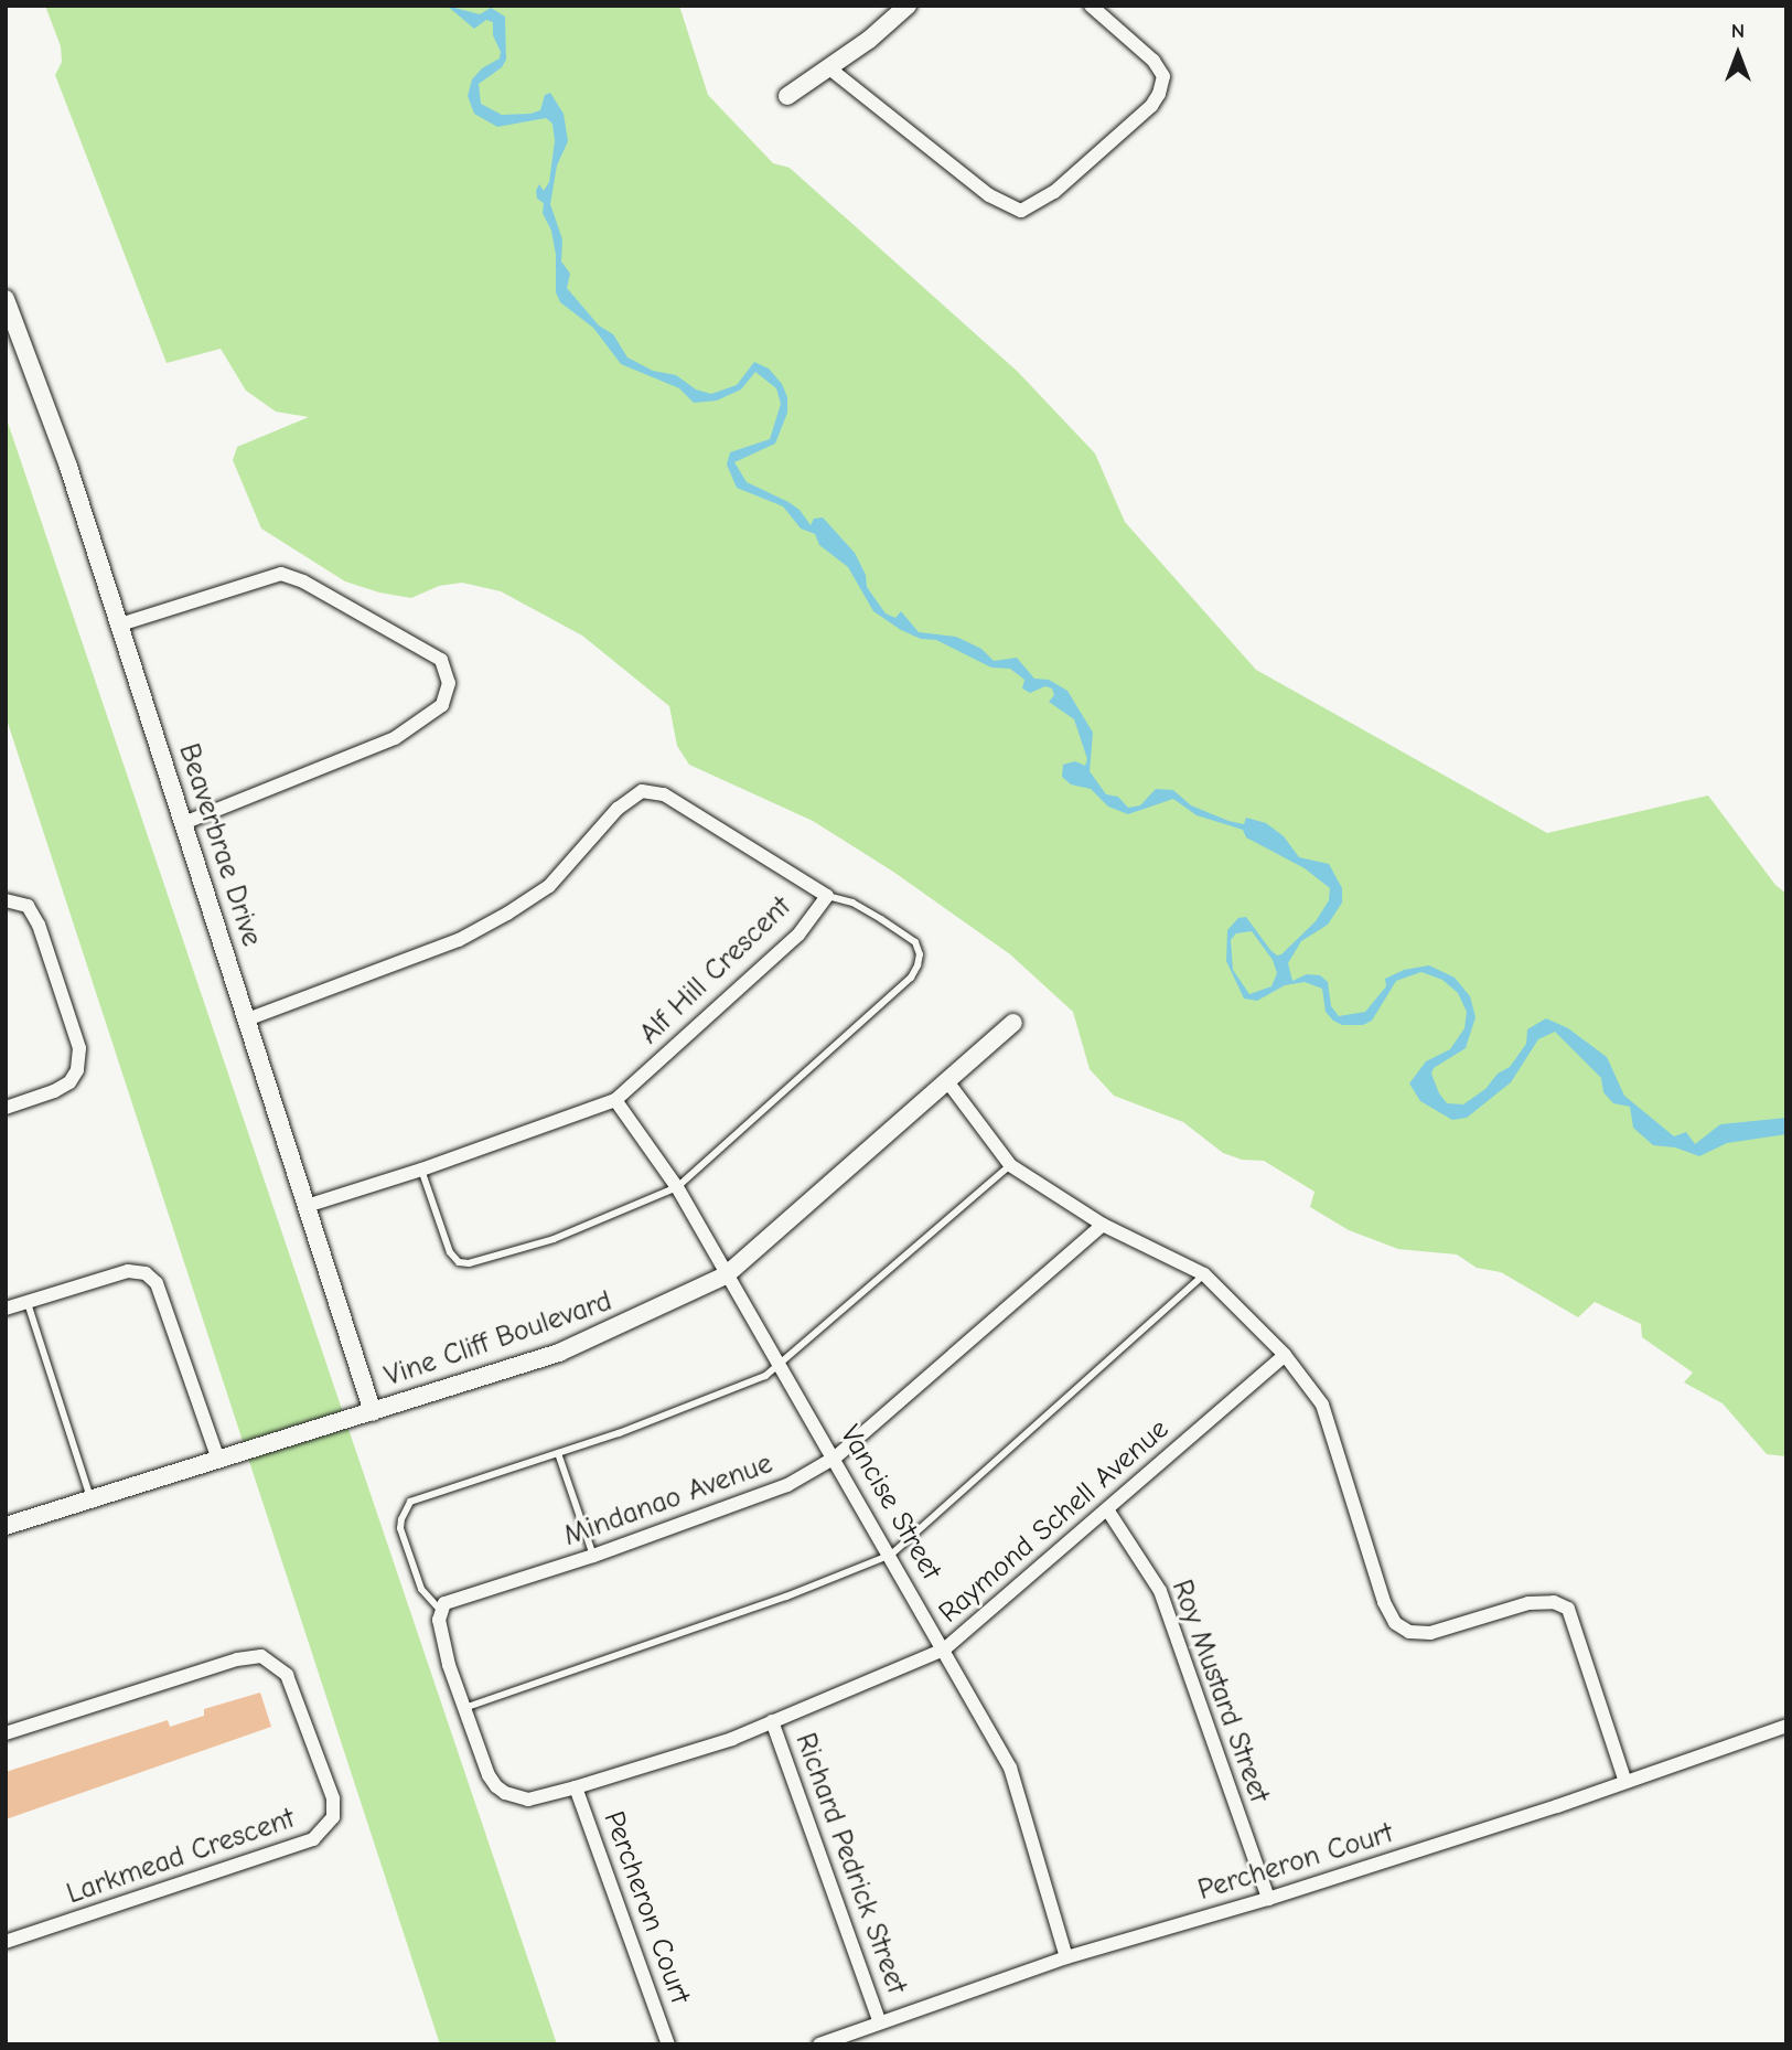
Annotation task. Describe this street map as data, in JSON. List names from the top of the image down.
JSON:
{
  "streets": {
    "street": [
      "Beaverbrae Drive",
      "Alf Hill Crescent",
      "Vine Cliff Boulevard",
      "Mindanao Avenue",
      "Vancise Street",
      "Raymond Schell Avenue",
      "Roy Mustard Street",
      "Larkmead Crescent",
      "Percheron Court",
      "Richard Pedrick Street"
    ]
  },
  "crossings": [
    ["Beaverbrae Drive", "Alf Hill Crescent"],
    ["Beaverbrae Drive", "Vine Cliff Boulevard"],
    ["Alf Hill Crescent", "Vancise Street"],
    ["Vine Cliff Boulevard", "Vancise Street"],
    ["Mindanao Avenue", "Vancise Street"],
    ["Vancise Street", "Raymond Schell Avenue"],
    ["Vancise Street", "Percheron Court"],
    ["Raymond Schell Avenue", "Roy Mustard Street"],
    ["Raymond Schell Avenue", "Percheron Court"],
    ["Raymond Schell Avenue", "Richard Pedrick Street"],
    ["Roy Mustard Street", "Percheron Court"],
    ["Percheron Court", "Richard Pedrick Street"]
  ],
  "north": "top"
}
